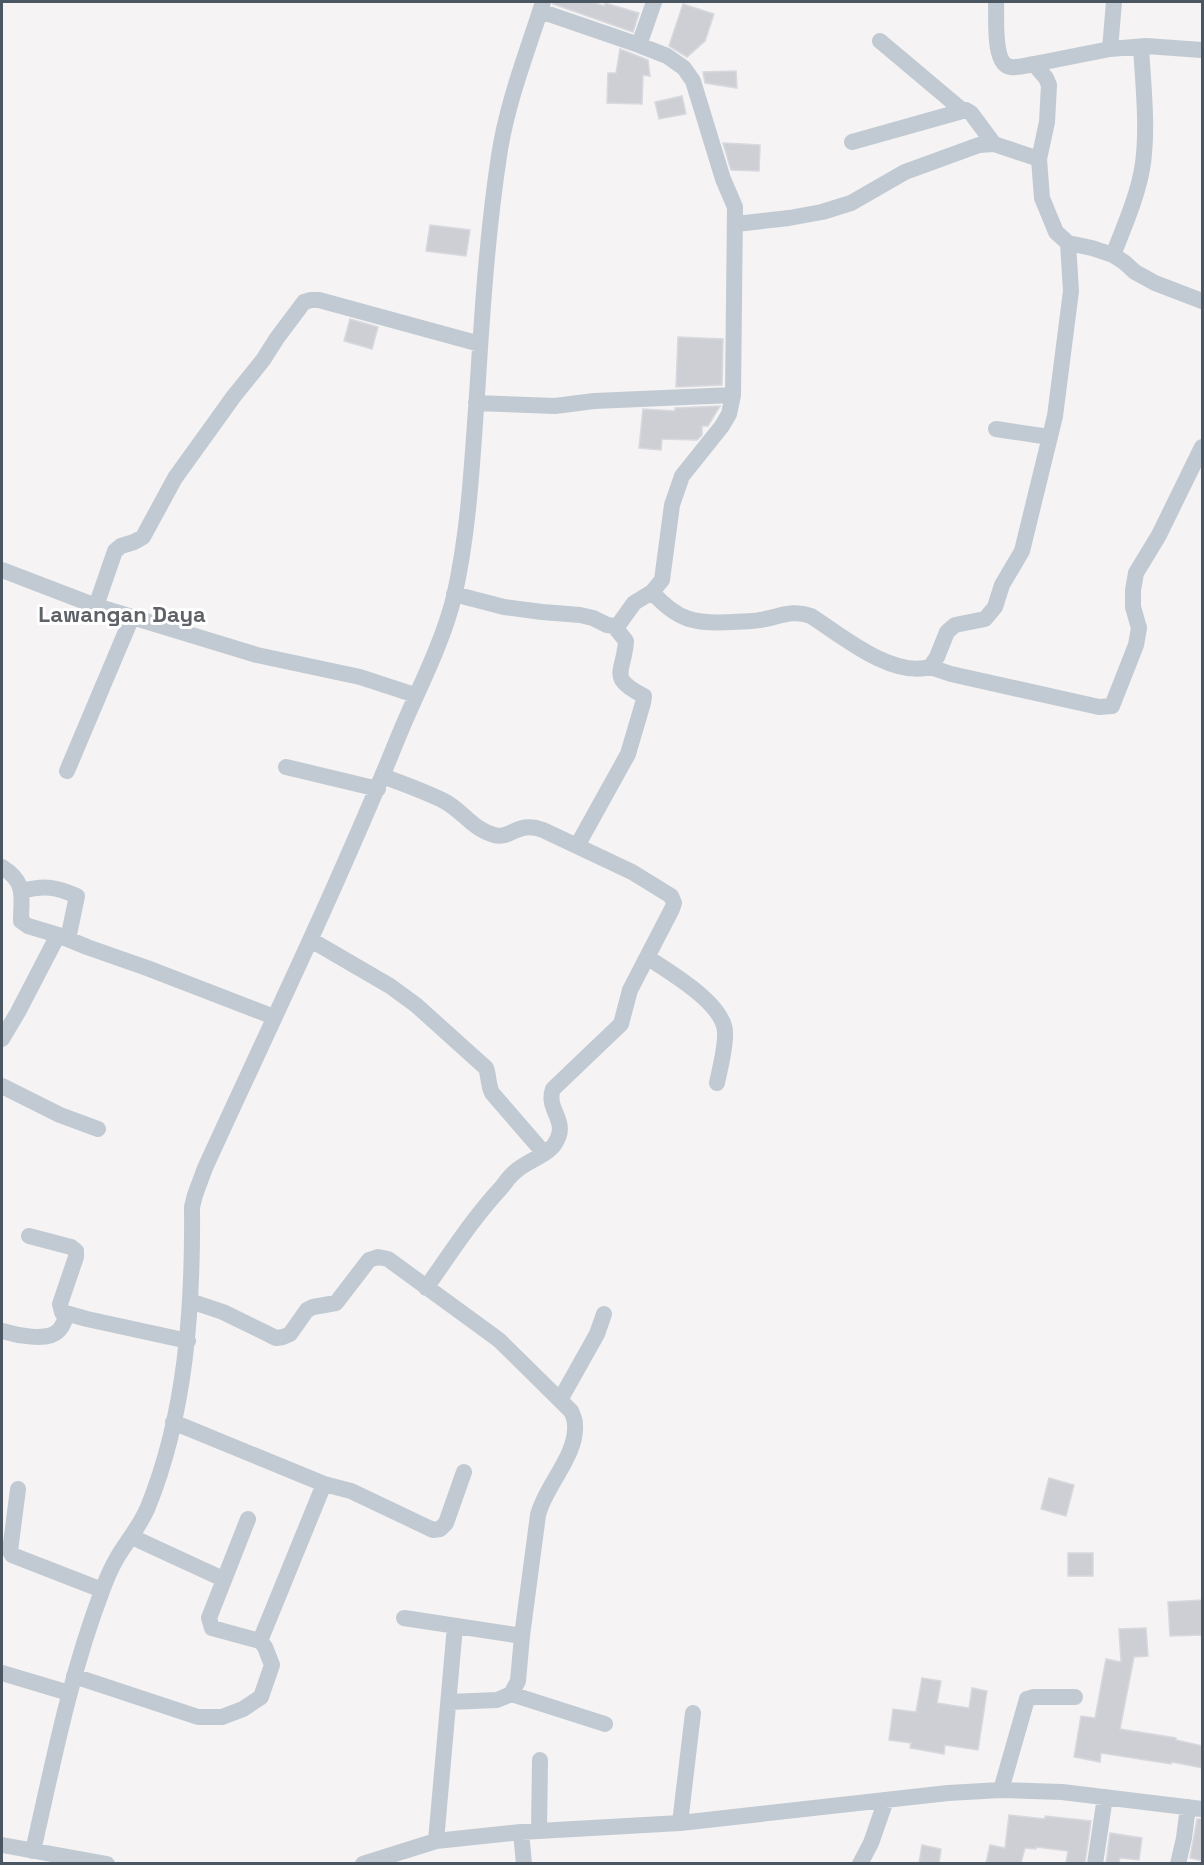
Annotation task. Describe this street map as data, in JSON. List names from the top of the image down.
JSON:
{
  "districts": ["Lawangan Daya"]
}
